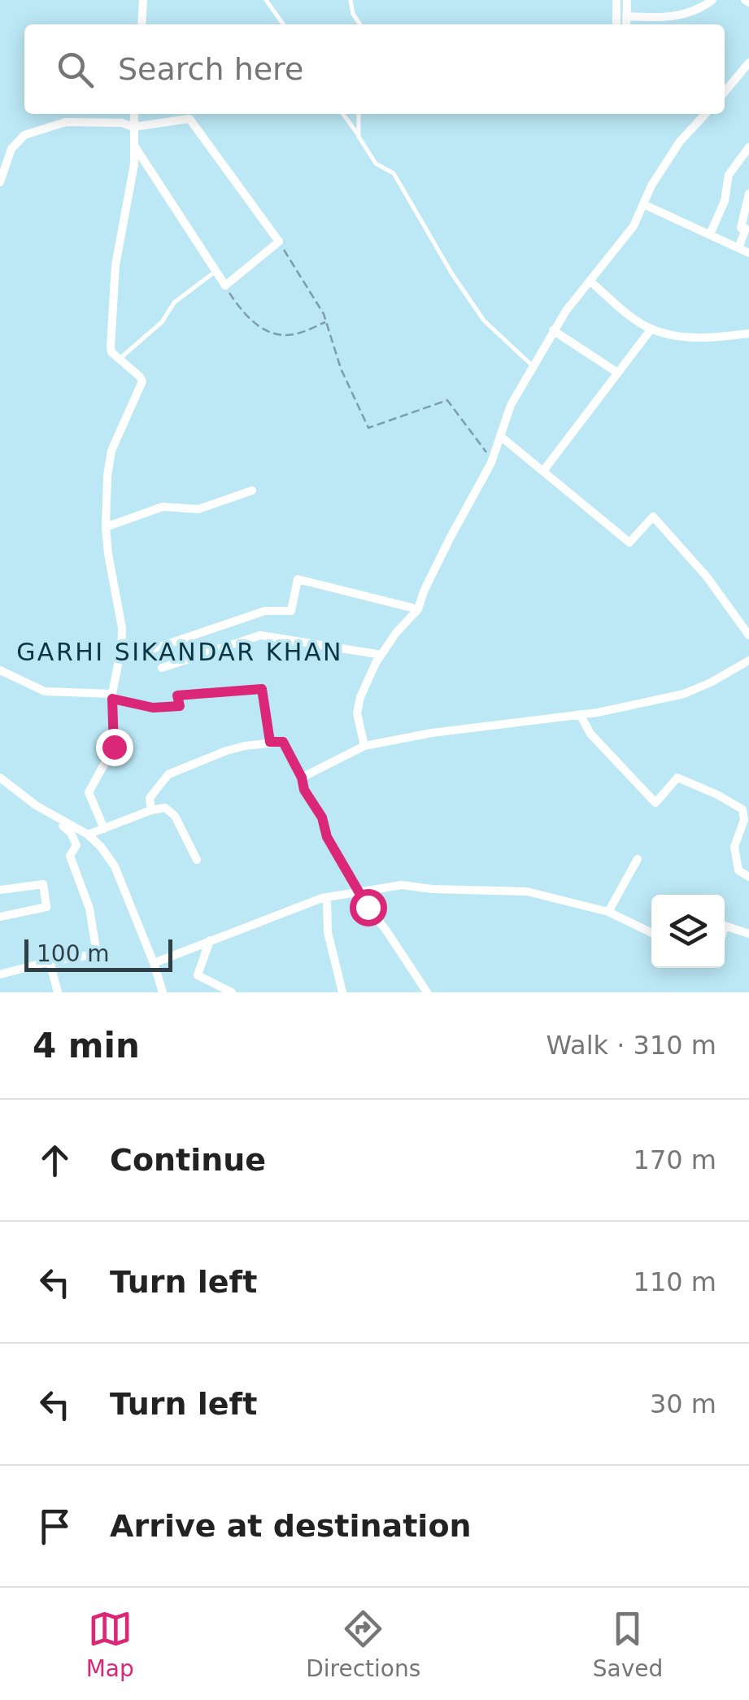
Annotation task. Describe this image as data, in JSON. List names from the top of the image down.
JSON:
{
  "districts": ["GARHI SIKANDAR KHAN"],
  "scale_bar": "100 m",
  "page": {
    "search": "Search here",
    "scale": "100 m",
    "heading": ["4 min", "Walk · 310 m"],
    "list": [
      ["Continue", "170 m"],
      ["Turn left", "110 m"],
      ["Turn left", "30 m"],
      "Arrive at destination"
    ],
    "nav": ["Map", "Directions", "Saved"]
  }
}
